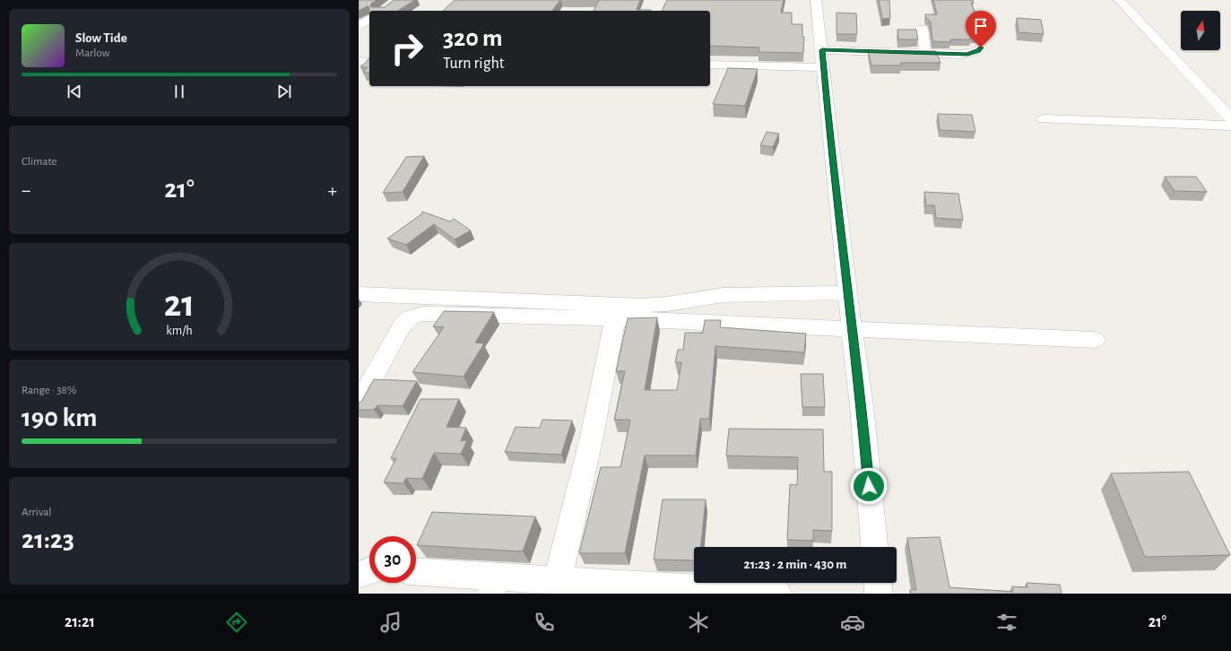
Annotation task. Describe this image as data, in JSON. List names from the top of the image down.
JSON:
{
  "north": "top",
  "page": {
    "turn": ["320 m", "Turn right"],
    "song": ["Slow Tide", "Marlow"],
    "tile": [
      "Climate",
      ["Range · 38%", "190 km"],
      ["Arrival", "21:23"]
    ],
    "heat": ["−", "21°", "+"],
    "limit": "30",
    "trip": "21:23 · 2 min · 430 m",
    "tabs": ["21:21", "21°"],
    "gauge": ["21", "km/h"]
  }
}
